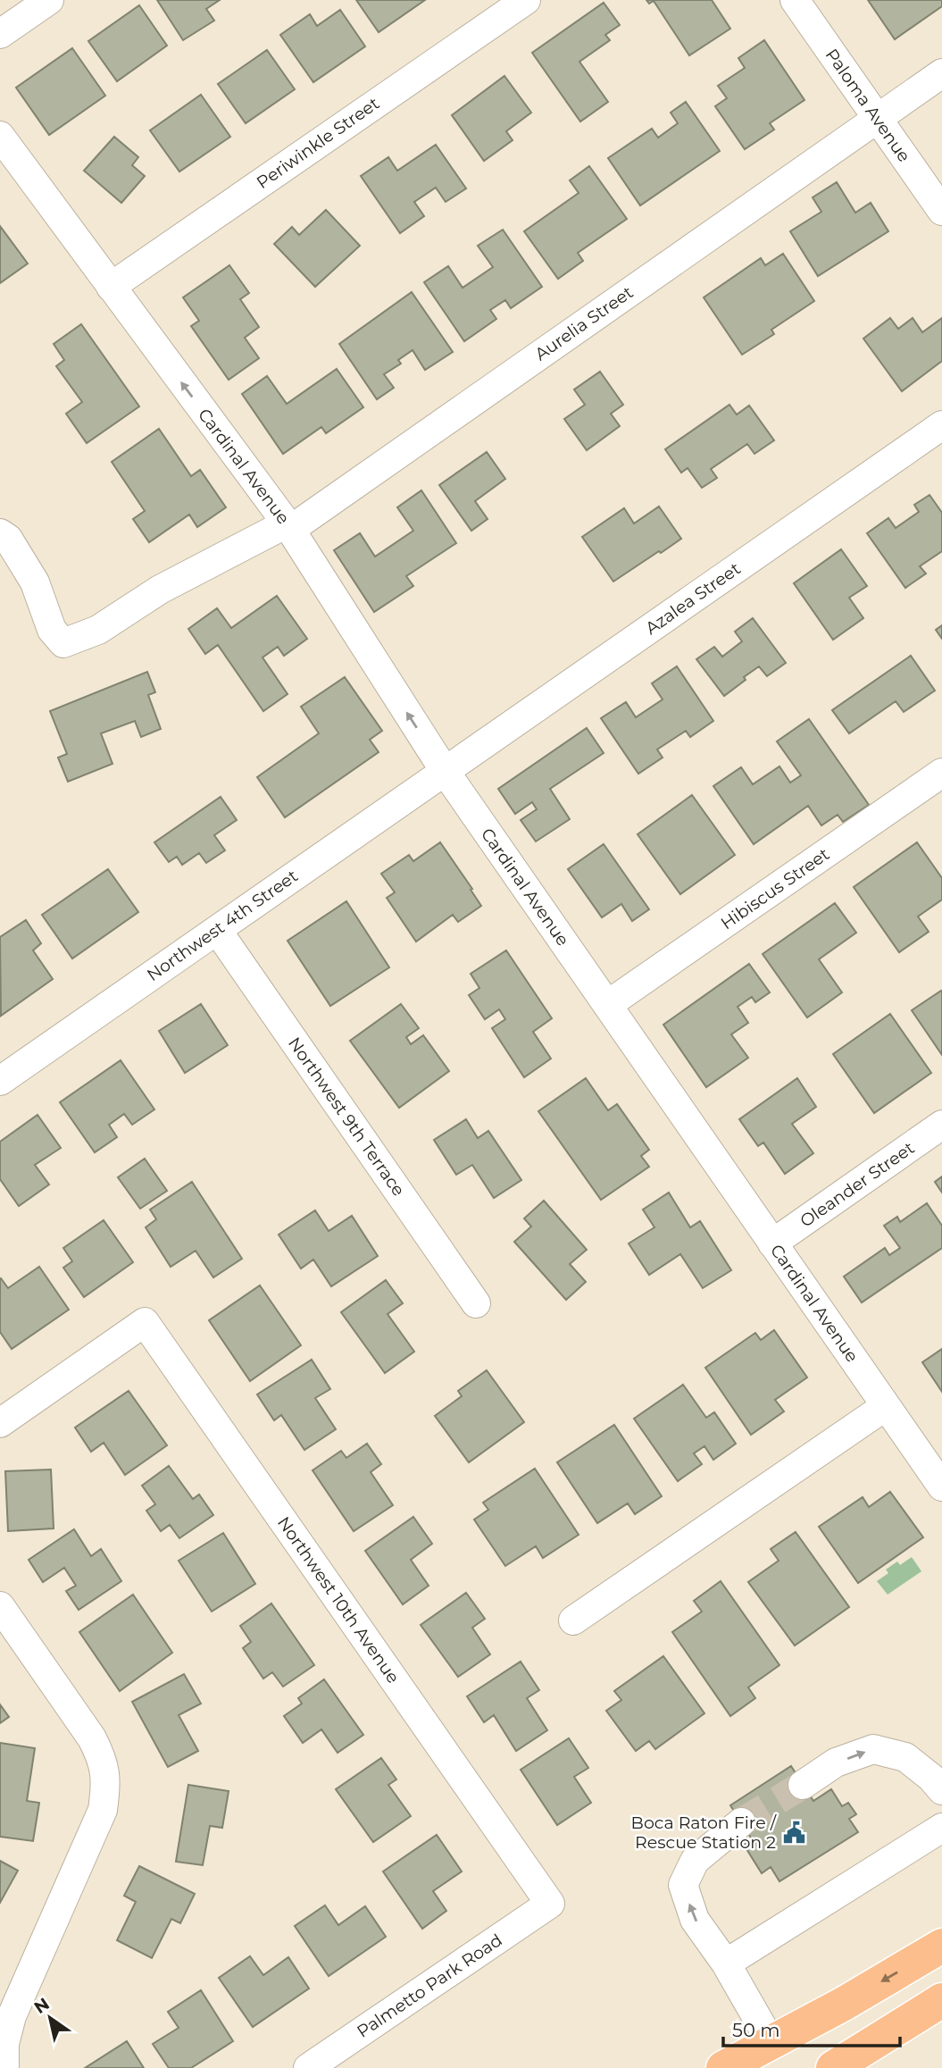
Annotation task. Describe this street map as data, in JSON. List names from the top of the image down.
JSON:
{
  "streets": {
    "street": [
      "Paloma Avenue",
      "Periwinkle Street",
      "Aurelia Street",
      "Cardinal Avenue",
      "Azalea Street",
      "Hibiscus Street",
      "Northwest 4th Street",
      "Northwest 9th Terrace",
      "Oleander Street",
      "Northwest 10th Avenue",
      "Palmetto Park Road"
    ]
  },
  "crossings": [
    ["Paloma Avenue", "Aurelia Street"],
    ["Periwinkle Street", "Cardinal Avenue"],
    ["Aurelia Street", "Cardinal Avenue"],
    ["Cardinal Avenue", "Azalea Street"],
    ["Cardinal Avenue", "Hibiscus Street"],
    ["Cardinal Avenue", "Northwest 4th Street"],
    ["Cardinal Avenue", "Oleander Street"],
    ["Azalea Street", "Northwest 4th Street"],
    ["Northwest 4th Street", "Northwest 9th Terrace"],
    ["Northwest 10th Avenue", "Palmetto Park Road"]
  ],
  "one_way": ["Cardinal Avenue"],
  "places": {
    "public building": ["Boca Raton Fire / Rescue Station 2"]
  },
  "scale_bar": "50 m",
  "north": "top left"
}
